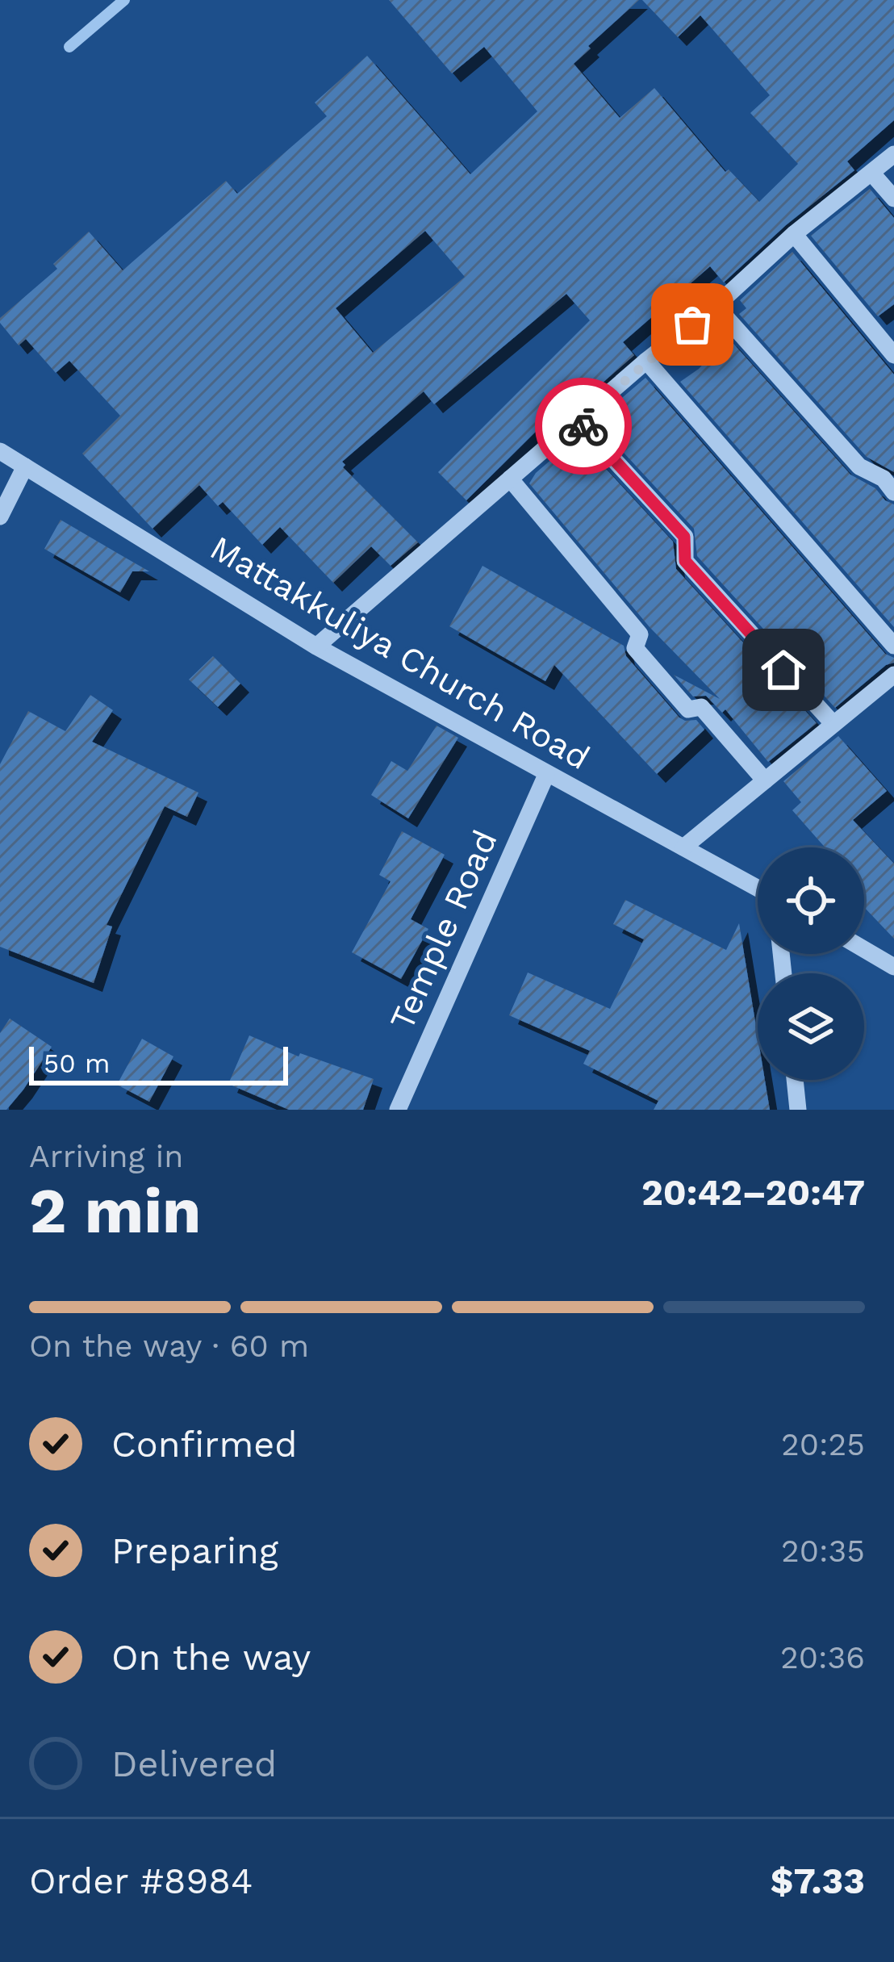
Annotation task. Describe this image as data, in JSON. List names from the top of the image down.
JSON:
{
  "streets": {
    "street": ["Mattakkuliya Church Road", "Temple Road"]
  },
  "crossings": [
    ["Mattakkuliya Church Road", "Temple Road"]
  ],
  "scale_bar": "50 m",
  "page": {
    "scale": "50 m",
    "heading": ["2 min", "Arriving in", "20:42–20:47"],
    "panel": ["Order #8984", "$7.33"],
    "bar": "On the way · 60 m",
    "list": [
      ["Confirmed", "20:25"],
      ["Preparing", "20:35"],
      ["On the way", "20:36"],
      "Delivered"
    ]
  }
}
